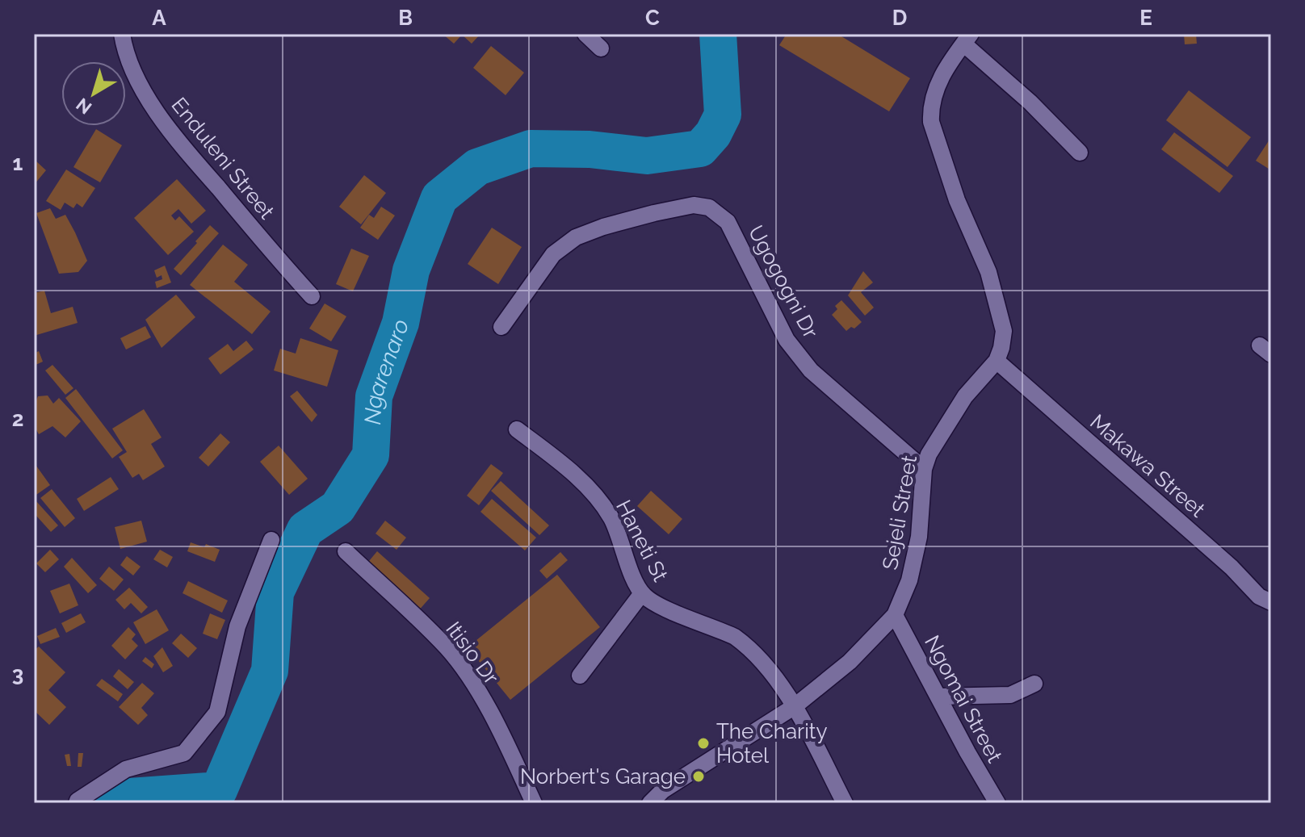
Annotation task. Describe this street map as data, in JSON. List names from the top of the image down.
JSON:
{
  "streets": {
    "street": [
      "Enduleni Street",
      "Ugogogni Dr",
      "Makawa Street",
      "Sejeli Street",
      "Haneti St",
      "Itisio Dr",
      "Ngomai Street"
    ]
  },
  "crossings": [
    ["Ugogogni Dr", "Sejeli Street"],
    ["Makawa Street", "Sejeli Street"],
    ["Sejeli Street", "Haneti St"],
    ["Sejeli Street", "Ngomai Street"]
  ],
  "water": ["Ngarenaro"],
  "places": ["The Charity Hotel", "Norbert's Garage"],
  "north": "bottom left",
  "grid": {
    "columns": [
      "A",
      "B",
      "C",
      "D",
      "E"
    ],
    "rows": ["1", "2", "3"]
  }
}
